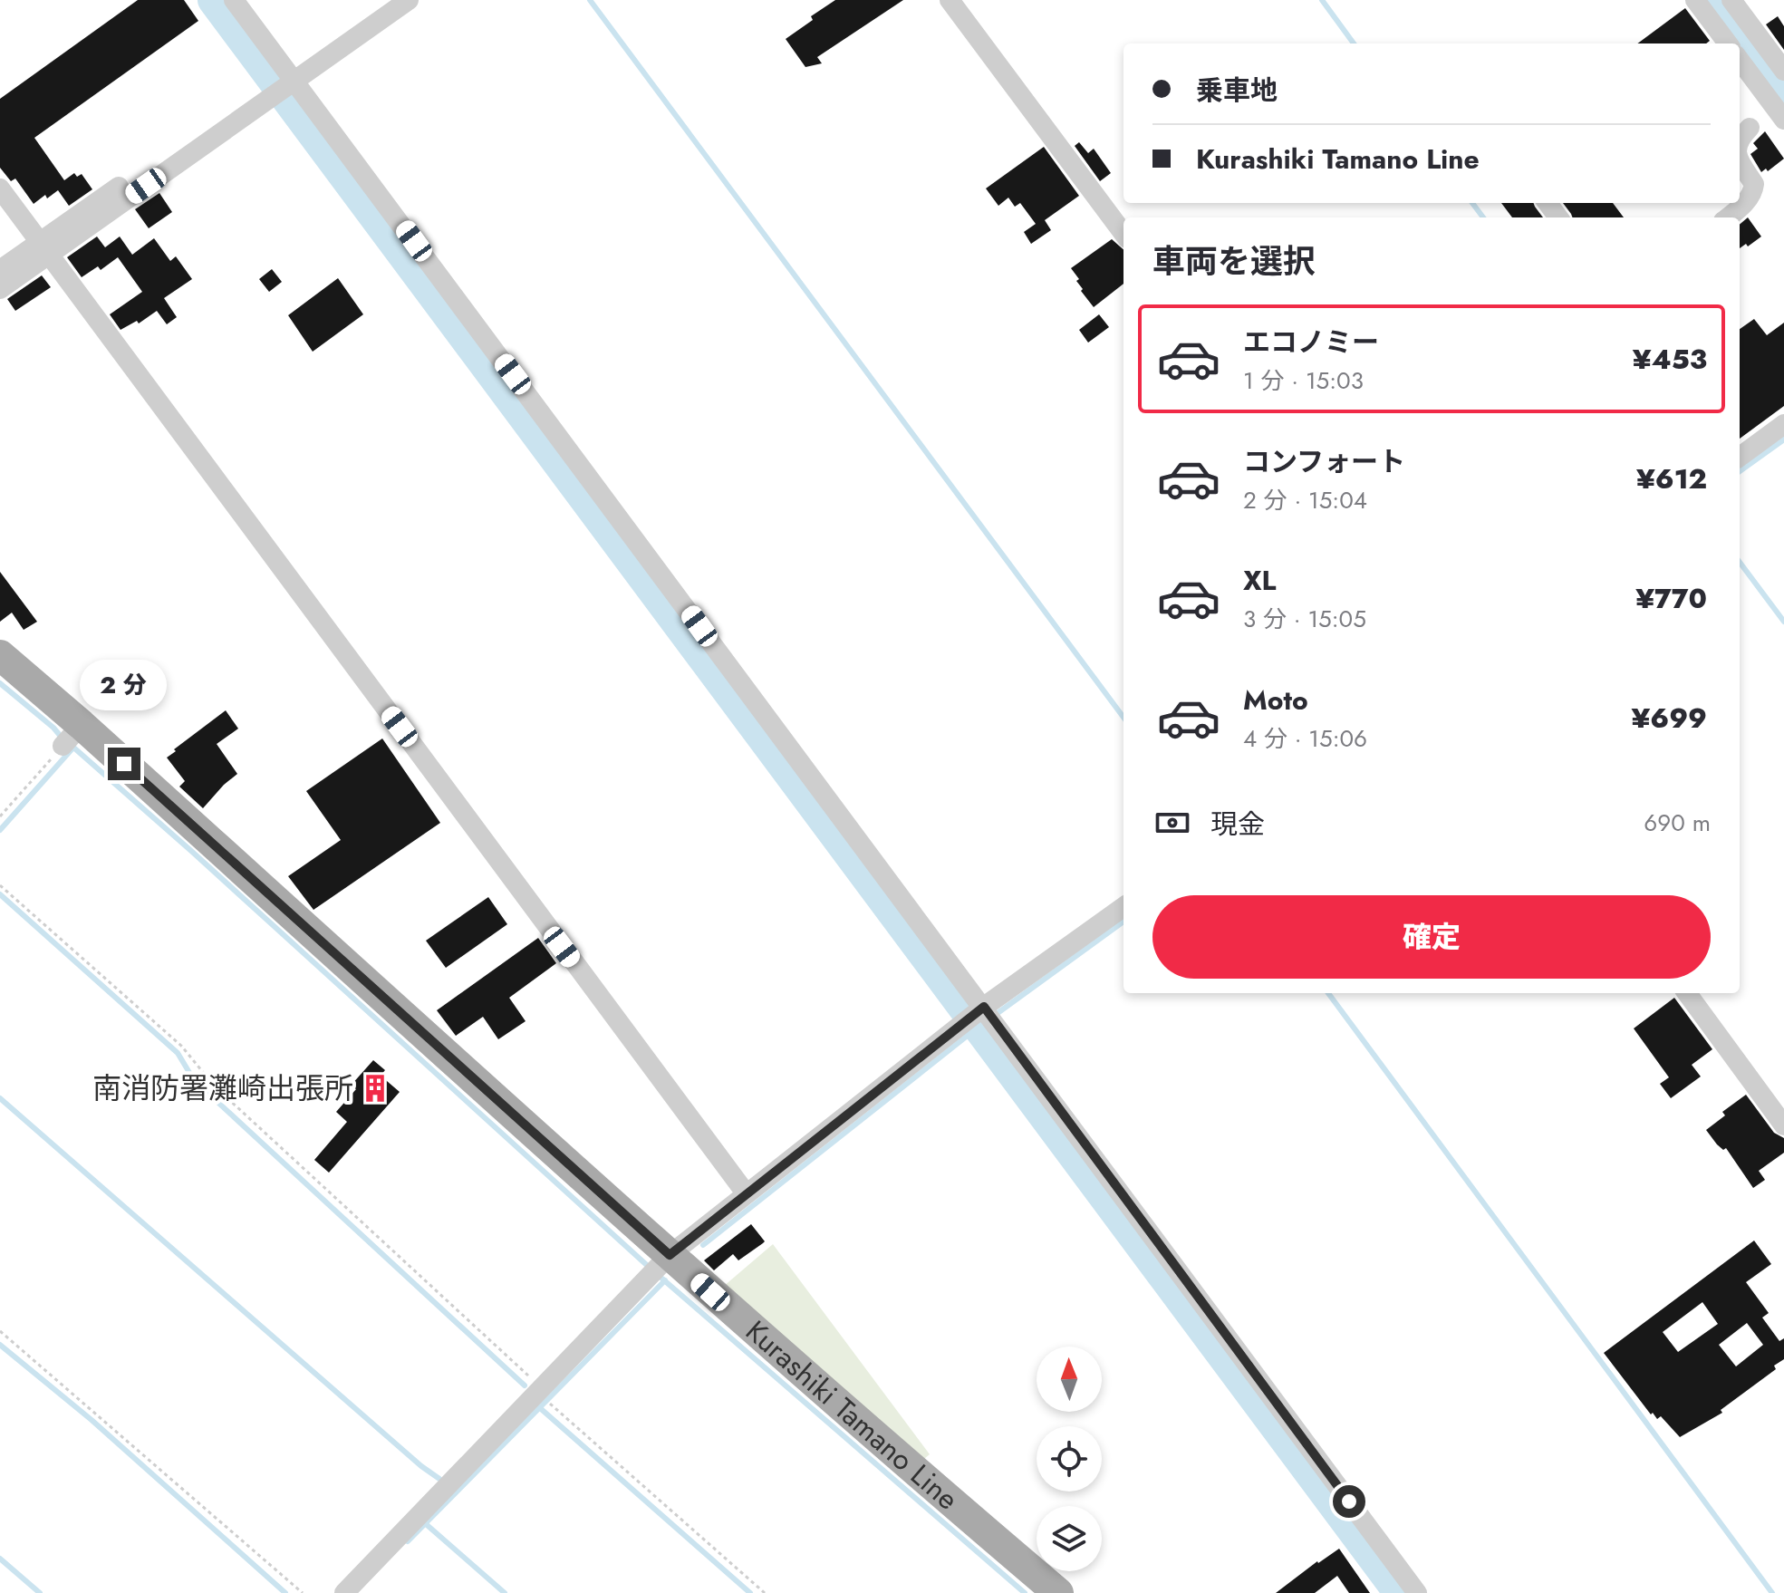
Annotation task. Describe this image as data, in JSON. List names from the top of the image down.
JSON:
{
  "streets": {
    "main road": ["Kurashiki Tamano Line"]
  },
  "places": {
    "building": ["南消防署灘崎出張所"]
  },
  "north": "top",
  "page": {
    "banner": ["乗車地", "Kurashiki Tamano Line"],
    "heading": "車両を選択",
    "list": [
      {
        "name": "エコノミー",
        "note": "1 分 · 15:03",
        "value": "¥453"
      },
      {
        "name": "コンフォート",
        "note": "2 分 · 15:04",
        "value": "¥612"
      },
      {
        "name": "XL",
        "note": "3 分 · 15:05",
        "value": "¥770"
      },
      {
        "name": "Moto",
        "note": "4 分 · 15:06",
        "value": "¥699"
      }
    ],
    "bubble": "2 分",
    "pay": ["現金", "690 m"],
    "buttons": "確定"
  }
}
